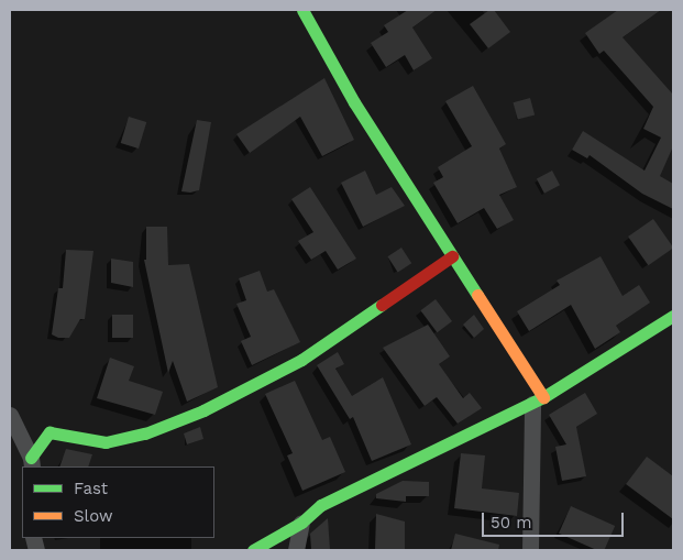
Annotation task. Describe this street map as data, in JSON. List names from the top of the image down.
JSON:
{
  "legend": ["Fast", "Slow"],
  "scale_bar": "50 m"
}
